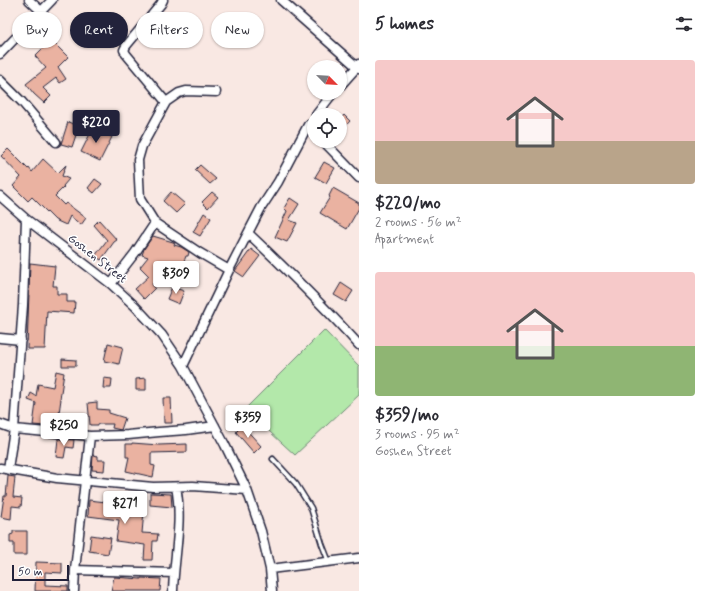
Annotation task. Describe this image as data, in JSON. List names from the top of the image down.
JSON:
{
  "streets": {
    "street": ["Goshen Street"]
  },
  "scale_bar": "50 m",
  "north": "bottom right",
  "page": {
    "heading": "5 homes",
    "chip": [
      "Buy",
      "Rent",
      "Filters",
      "New"
    ],
    "list": [
      {
        "name": "$220/mo",
        "note": "2 rooms · 56 m² · Apartment"
      },
      {
        "name": "$359/mo",
        "note": "3 rooms · 95 m² · Goshen Street"
      }
    ],
    "price": [
      "$220",
      "$309",
      "$359",
      "$250",
      "$271"
    ],
    "scale": "50 m"
  }
}
